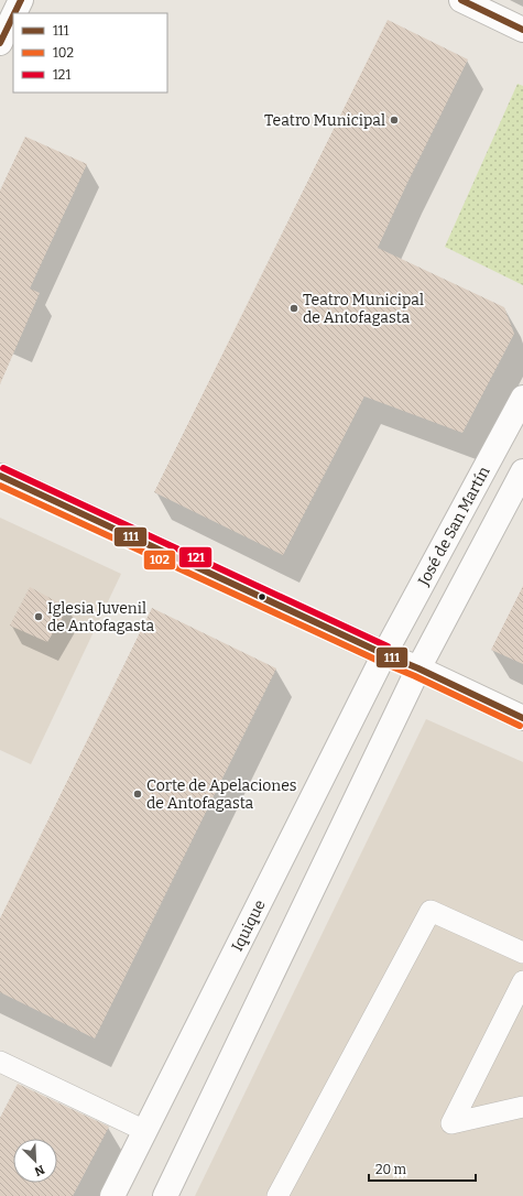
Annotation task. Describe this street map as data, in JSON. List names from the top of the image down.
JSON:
{
  "streets": {
    "street": ["José de San Martín", "Iquique"]
  },
  "crossings": [
    ["José de San Martín", "Iquique"]
  ],
  "places": [
    "Teatro Municipal",
    "Teatro Municipal de Antofagasta",
    "Iglesia Juvenil de Antofagasta",
    "Corte de Apelaciones de Antofagasta"
  ],
  "lines": ["transit line 111", "transit line 121", "transit line 102"],
  "legend": ["111", "102", "121"],
  "scale_bar": "20 m",
  "north": "bottom right"
}
